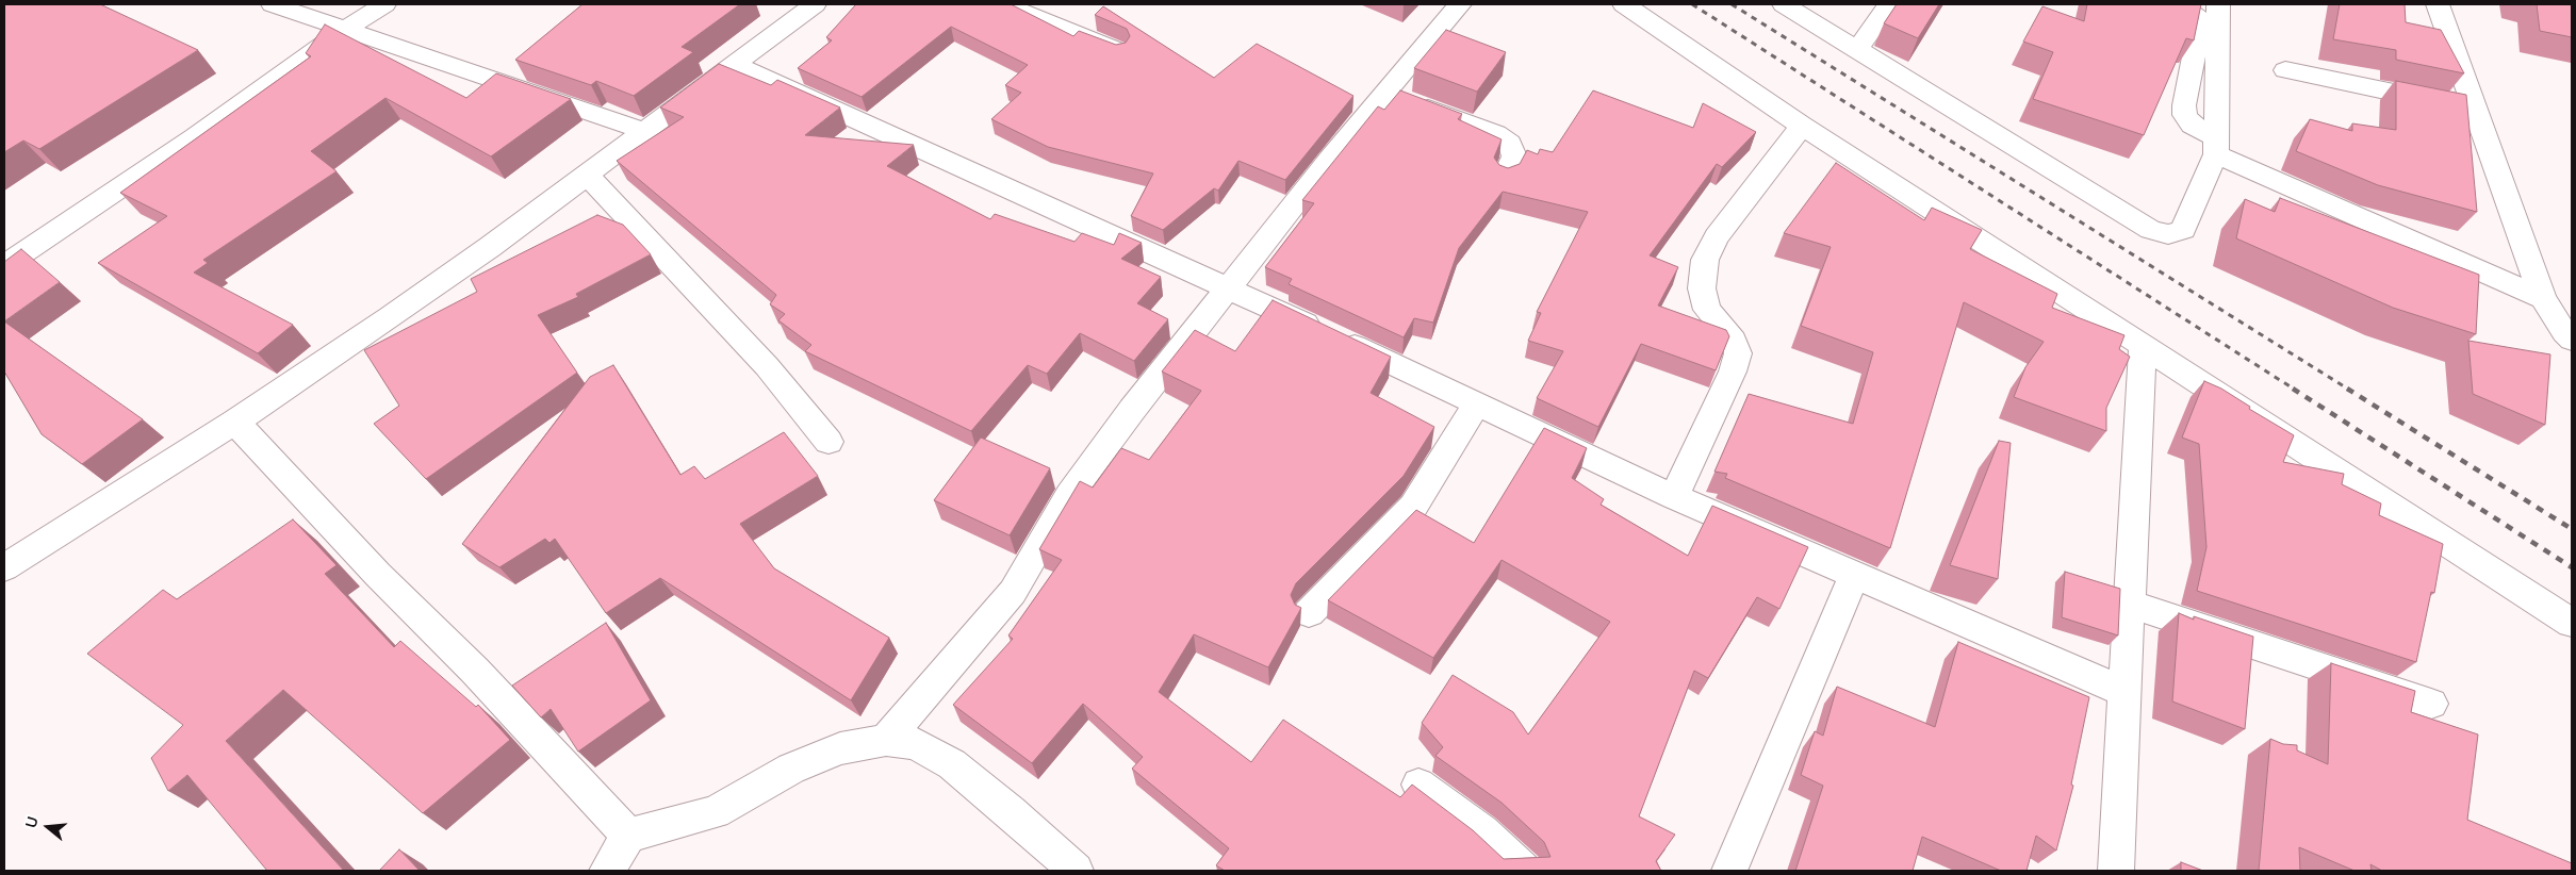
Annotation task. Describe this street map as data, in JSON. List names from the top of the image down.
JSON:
{
  "north": "left"
}
